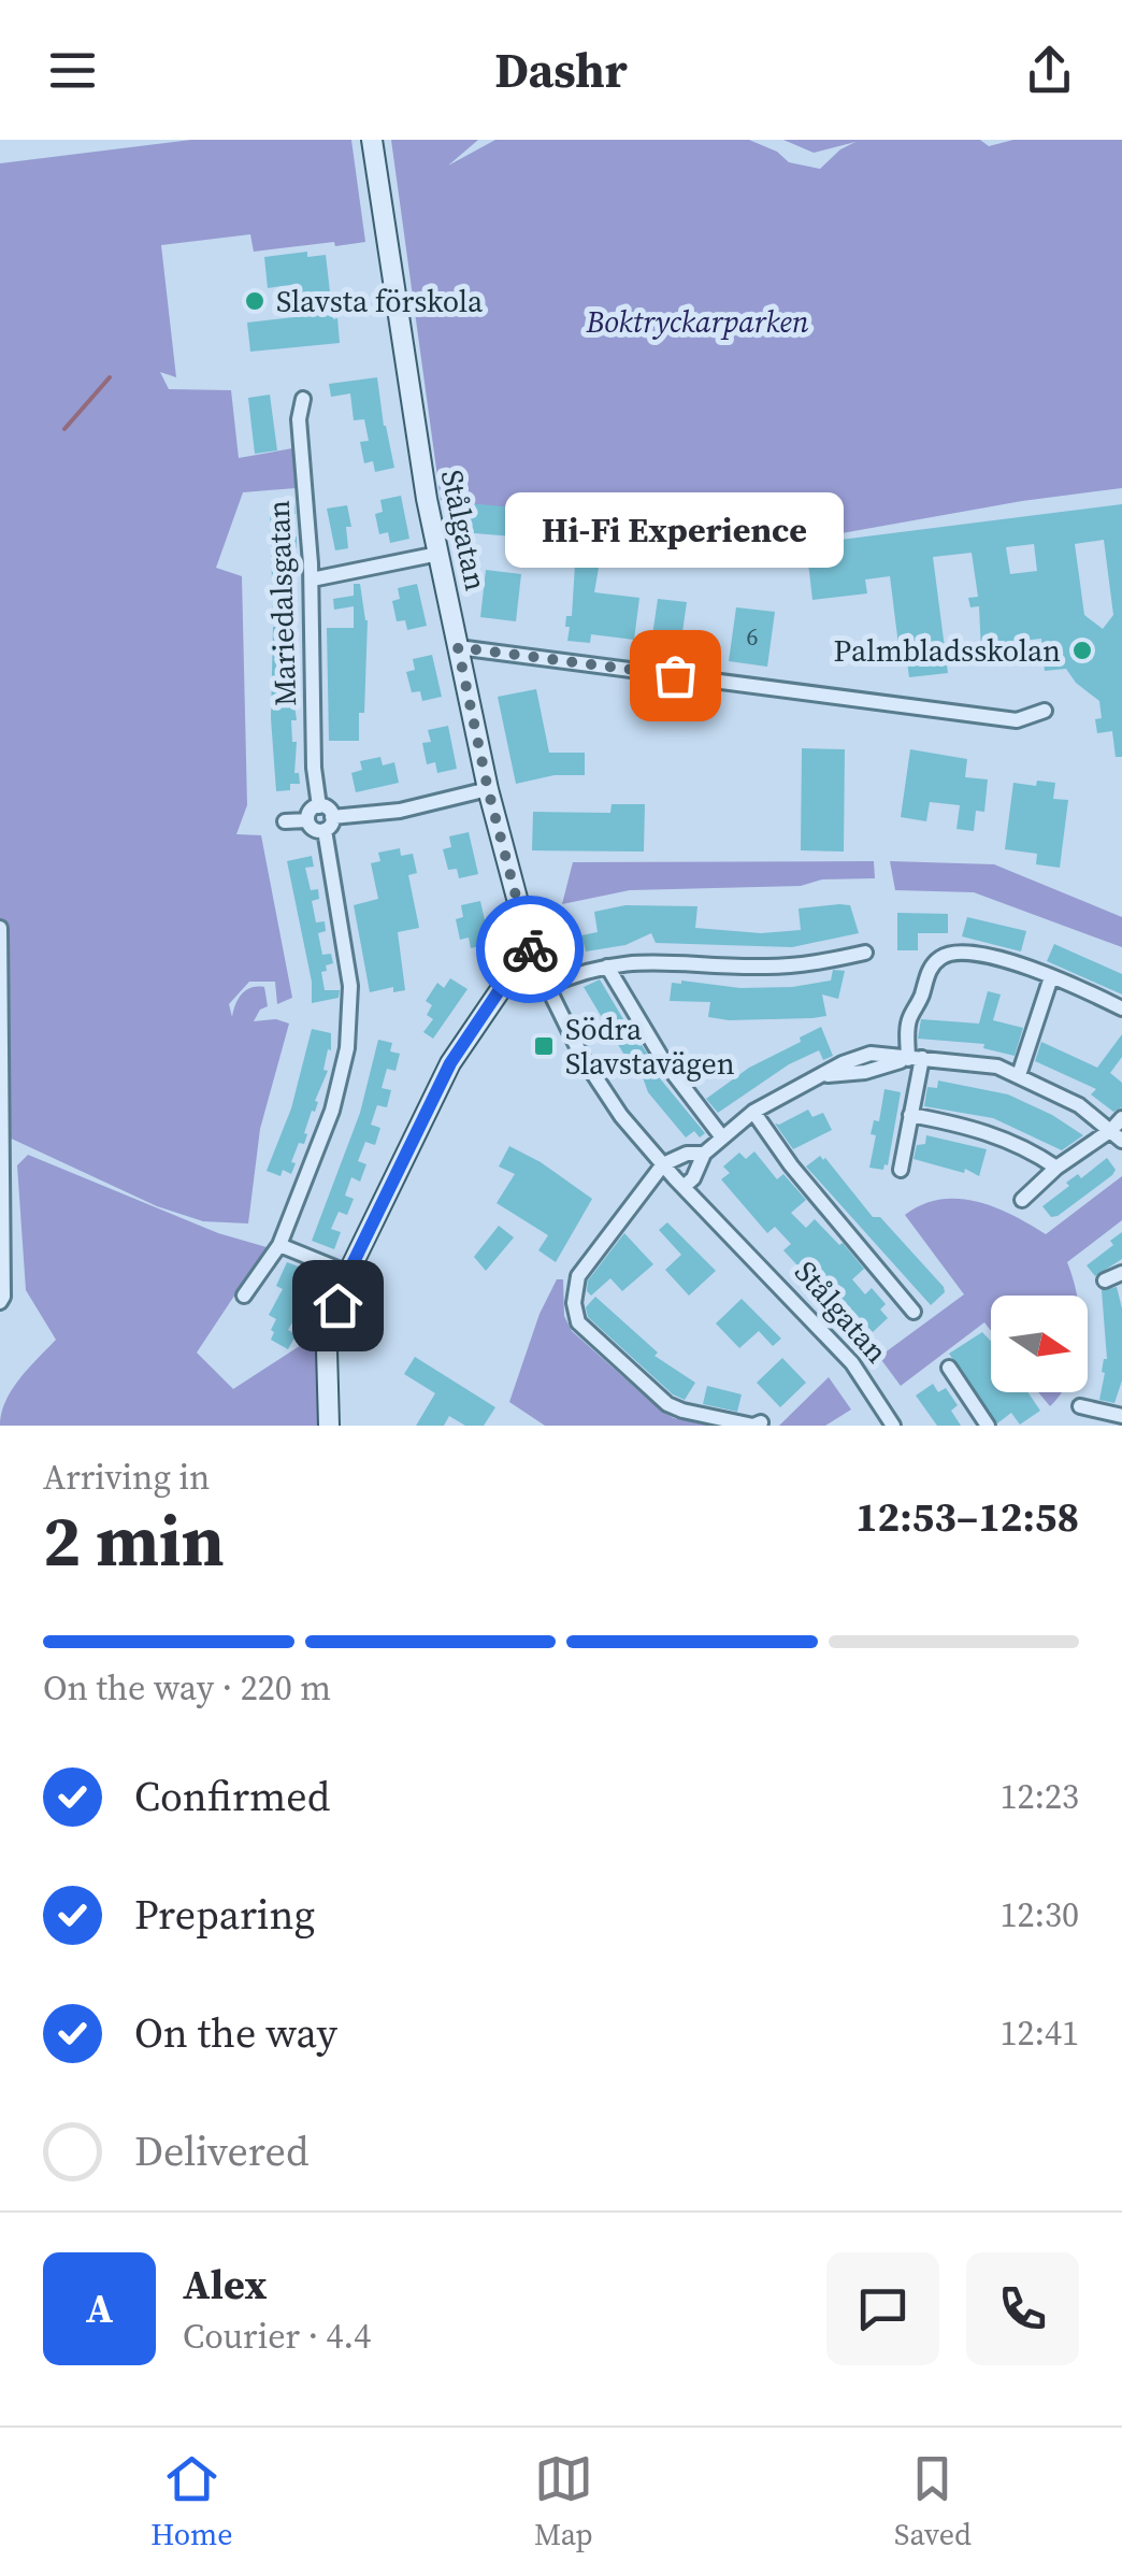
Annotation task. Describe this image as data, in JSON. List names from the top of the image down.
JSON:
{
  "streets": {
    "street": ["Stålgatan", "Mariedalsgatan"]
  },
  "parks": ["Boktryckarparken"],
  "places": {
    "other": ["Slavsta förskola", "Palmbladsskolan", "Hi-Fi Experience"],
    "transit": ["Södra Slavstavägen"]
  },
  "house_numbers": ["6"],
  "north": "right",
  "page": {
    "header": "Dashr",
    "bubble": "Hi-Fi Experience",
    "heading": ["2 min", "Arriving in", "12:53–12:58"],
    "panel": ["Alex", "Courier · 4.4"],
    "bar": "On the way · 220 m",
    "list": [
      ["Confirmed", "12:23"],
      ["Preparing", "12:30"],
      ["On the way", "12:41"],
      "Delivered"
    ],
    "round": "A",
    "tabs": ["Home", "Map", "Saved"]
  }
}
